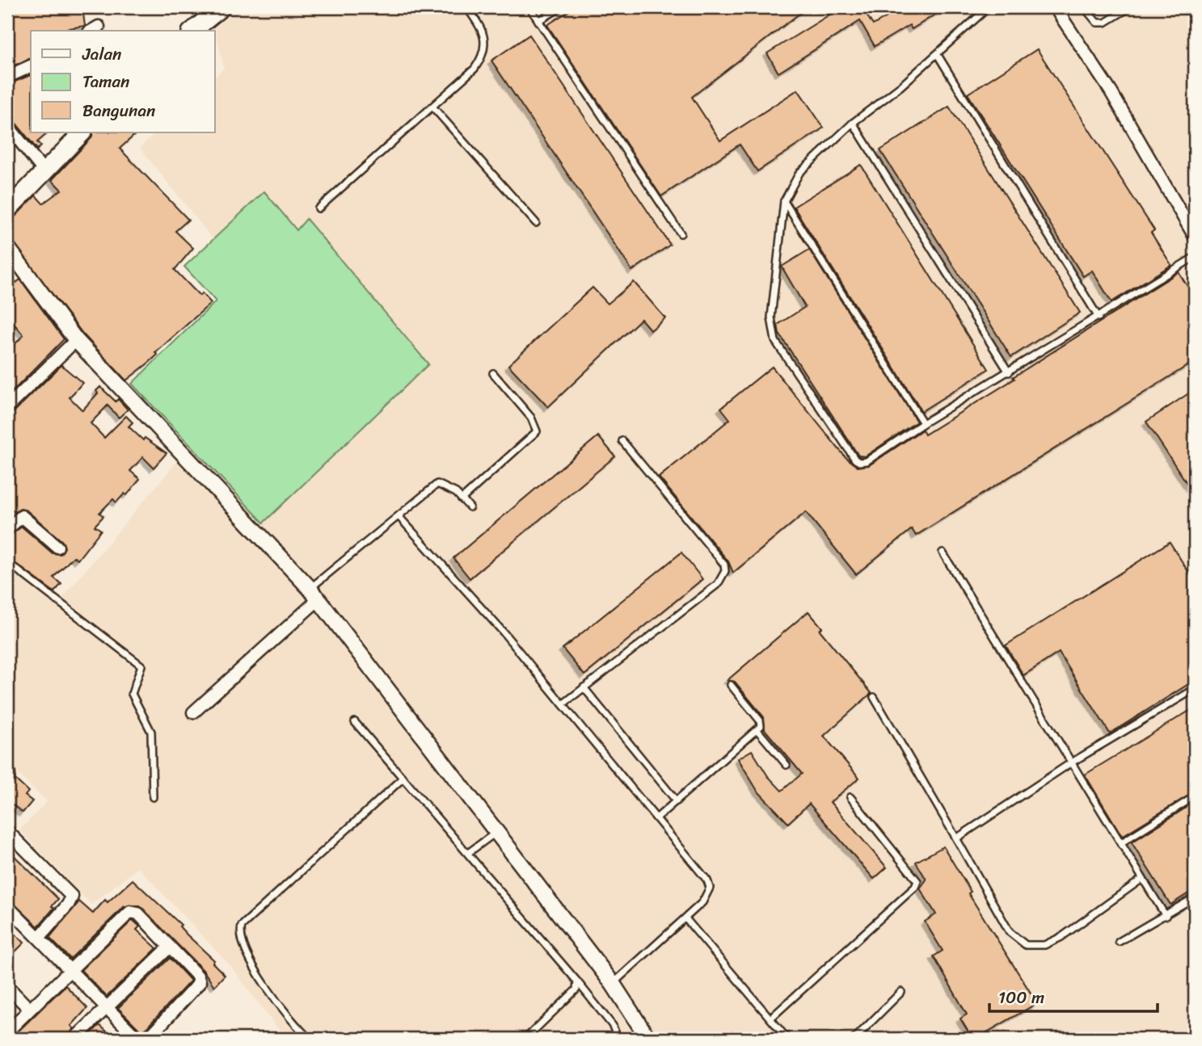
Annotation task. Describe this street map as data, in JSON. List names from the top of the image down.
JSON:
{
  "legend": ["Jalan", "Taman", "Bangunan"],
  "scale_bar": "100 m"
}
